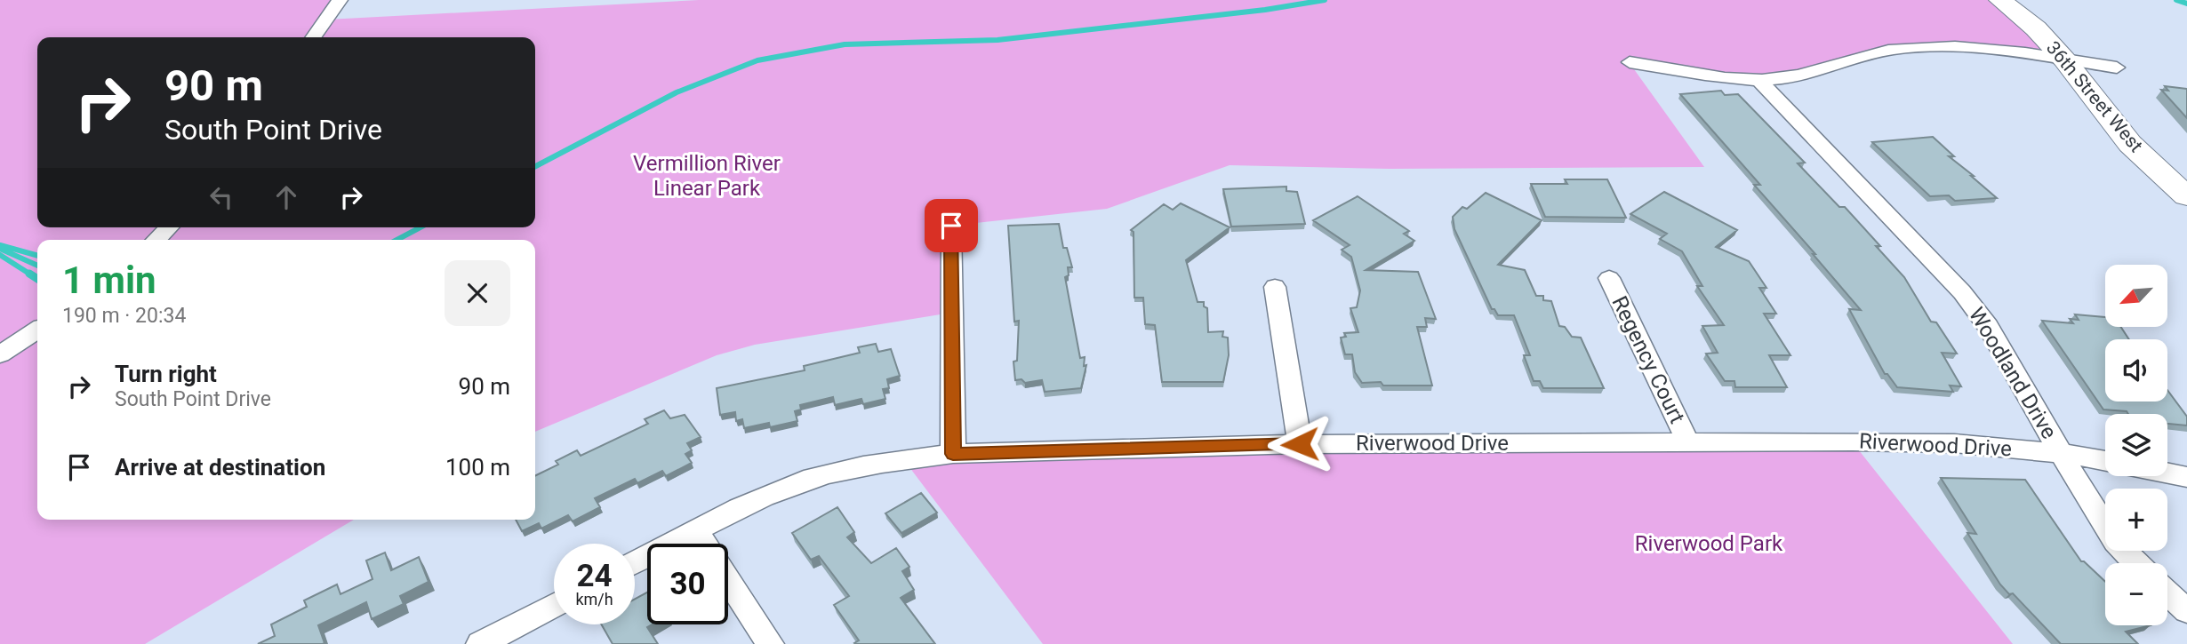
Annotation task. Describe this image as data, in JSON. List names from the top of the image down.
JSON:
{
  "streets": {
    "street": [
      "36th Street West",
      "Regency Court",
      "Woodland Drive",
      "Riverwood Drive"
    ]
  },
  "crossings": [
    ["Regency Court", "Riverwood Drive"],
    ["Woodland Drive", "Riverwood Drive"]
  ],
  "parks": ["Vermillion River Linear Park", "Riverwood Park"],
  "north": "bottom left",
  "page": {
    "turn": ["90 m", "South Point Drive"],
    "heading": ["1 min", "190 m · 20:34"],
    "map_buttons": ["+", "−"],
    "list": [
      {
        "name": "Turn right",
        "note": "South Point Drive",
        "value": "90 m"
      },
      {
        "name": "Arrive at destination",
        "value": "100 m"
      }
    ],
    "speed": "24 km/h",
    "limit": "30"
  }
}
